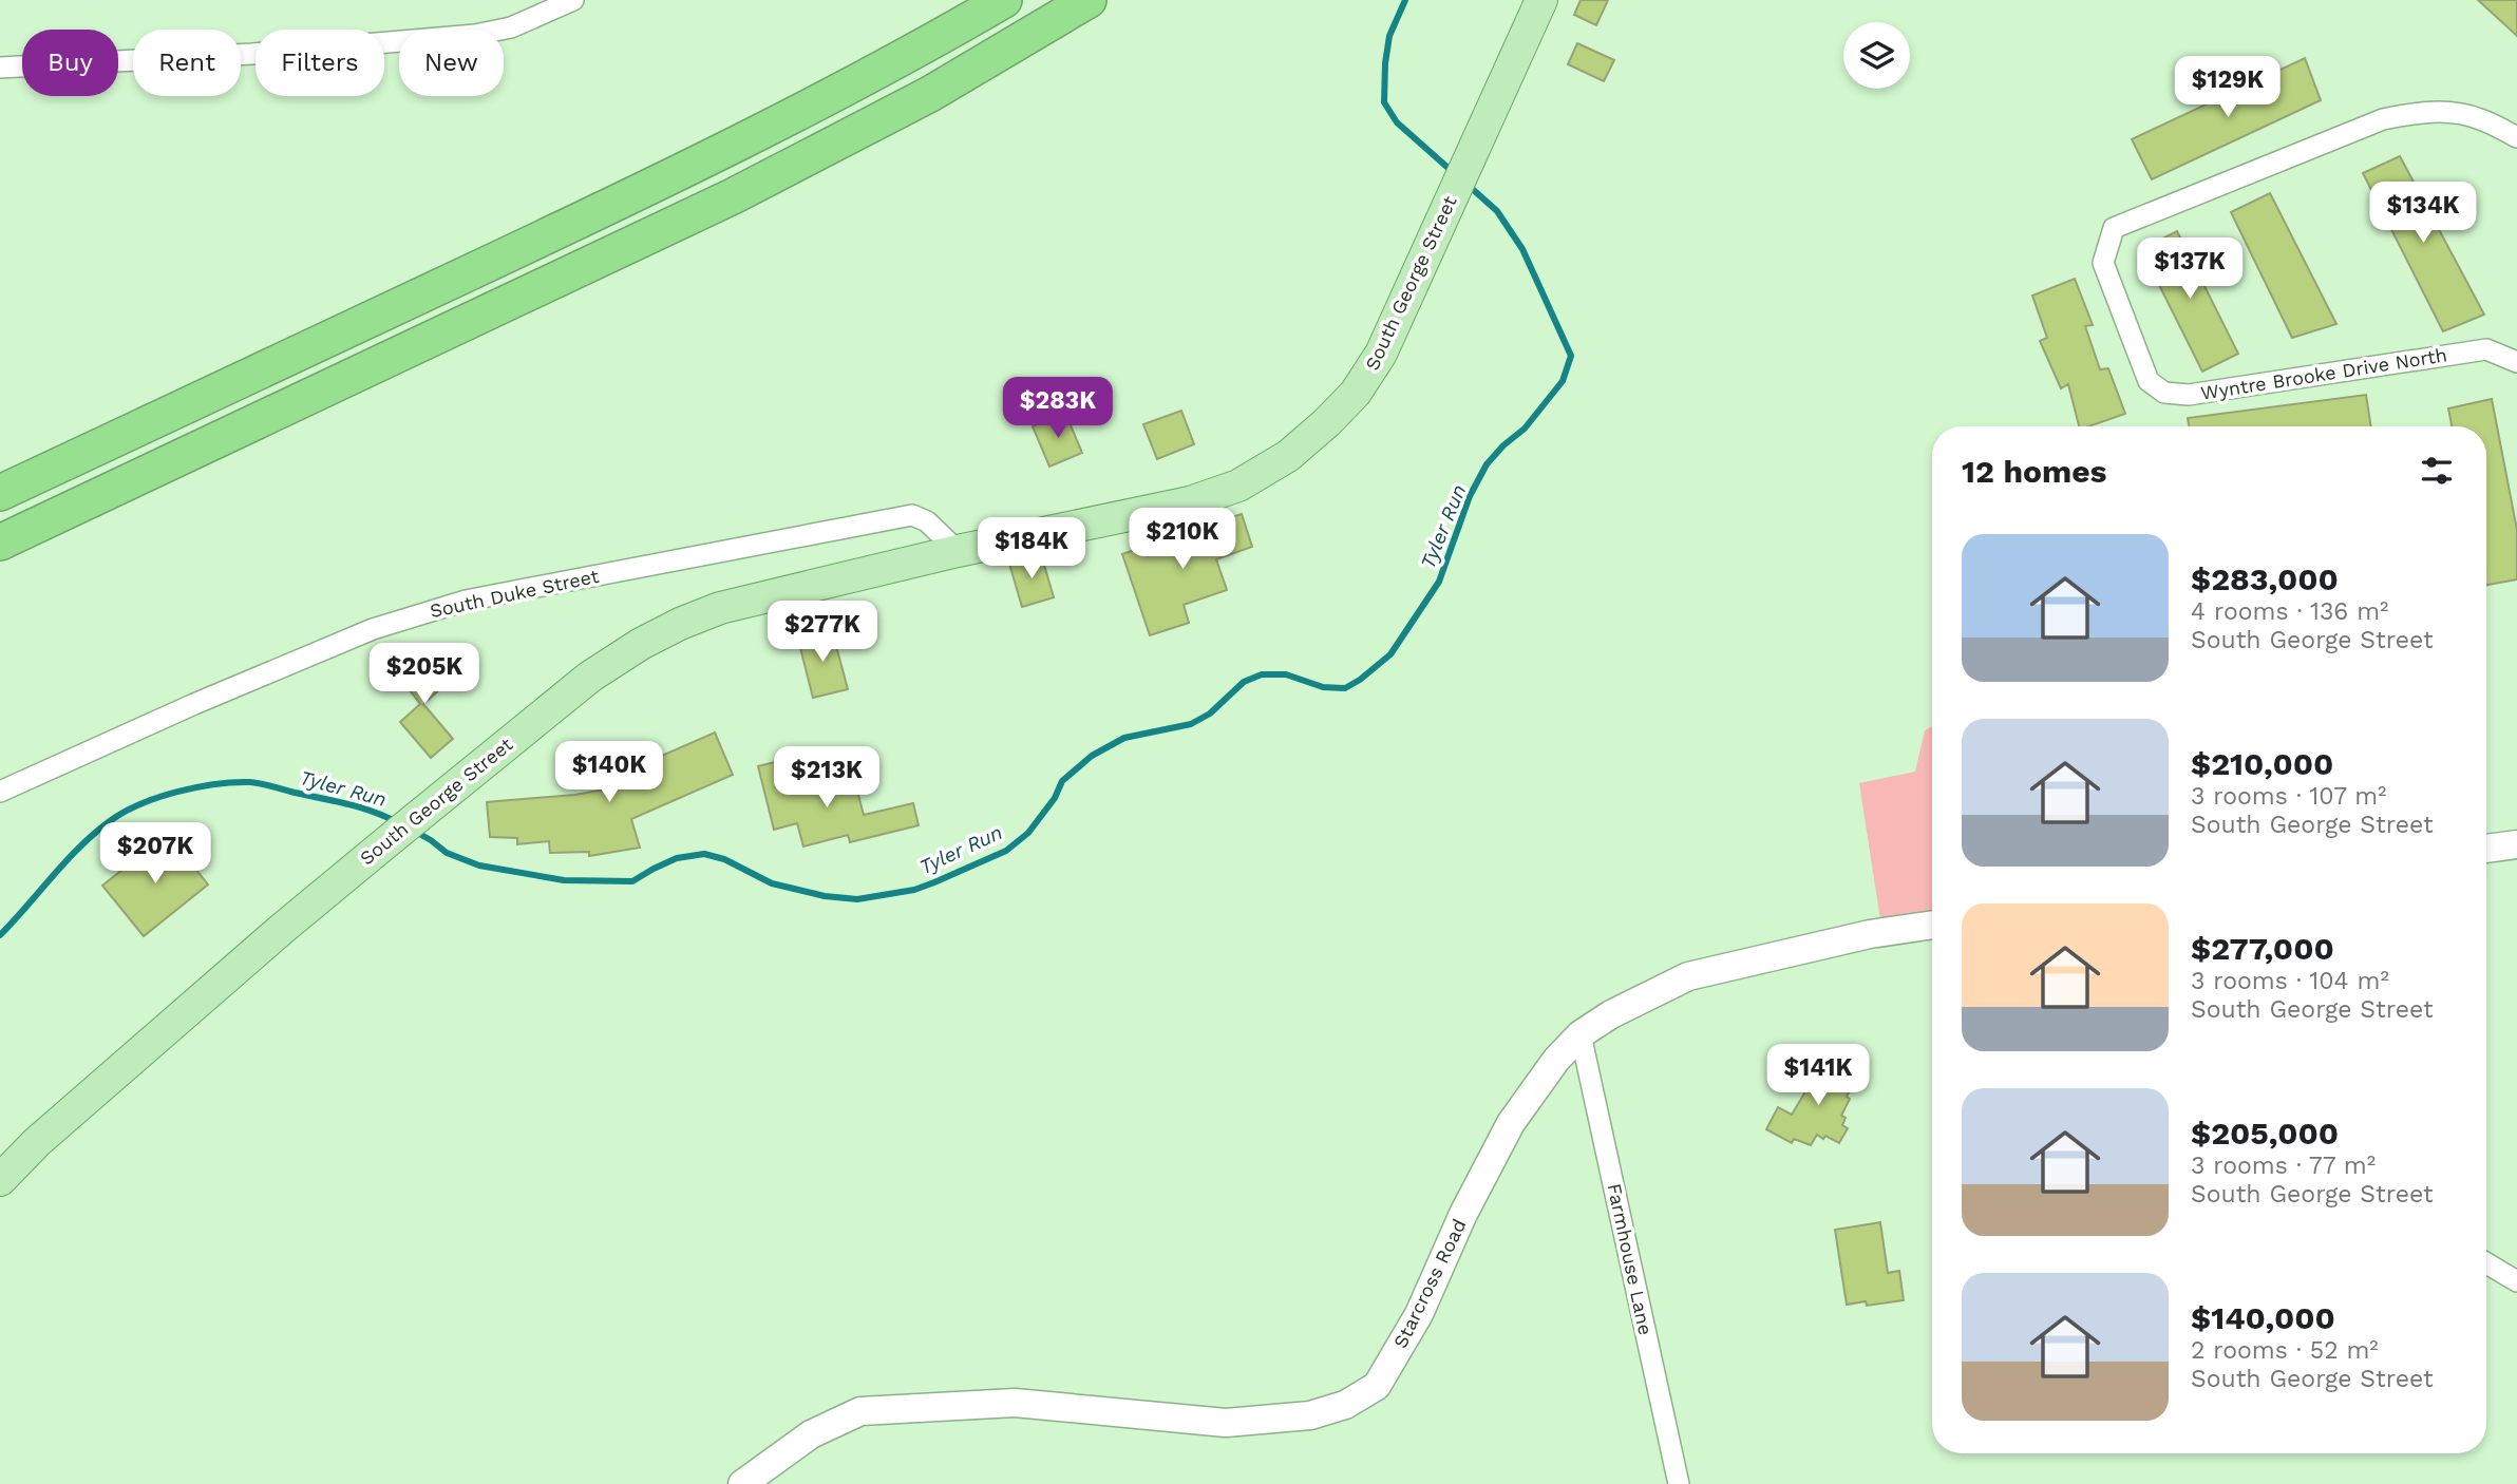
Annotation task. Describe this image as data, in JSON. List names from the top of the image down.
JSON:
{
  "streets": {
    "main road": ["South George Street"],
    "street": [
      "Wyntre Brooke Drive North",
      "South Duke Street",
      "Farmhouse Lane",
      "Starcross Road"
    ]
  },
  "crossings": [
    ["South George Street", "South Duke Street"],
    ["Farmhouse Lane", "Starcross Road"]
  ],
  "water": ["Tyler Run"],
  "page": {
    "chip": [
      "Buy",
      "Rent",
      "Filters",
      "New"
    ],
    "price": [
      "$129K",
      "$134K",
      "$137K",
      "$283K",
      "$210K",
      "$184K",
      "$277K",
      "$205K",
      "$140K",
      "$213K",
      "$207K",
      "$141K"
    ],
    "heading": "12 homes",
    "list": [
      {
        "name": "$283,000",
        "note": "4 rooms · 136 m² · South George Street"
      },
      {
        "name": "$210,000",
        "note": "3 rooms · 107 m² · South George Street"
      },
      {
        "name": "$277,000",
        "note": "3 rooms · 104 m² · South George Street"
      },
      {
        "name": "$205,000",
        "note": "3 rooms · 77 m² · South George Street"
      },
      {
        "name": "$140,000",
        "note": "2 rooms · 52 m² · South George Street"
      }
    ]
  }
}
